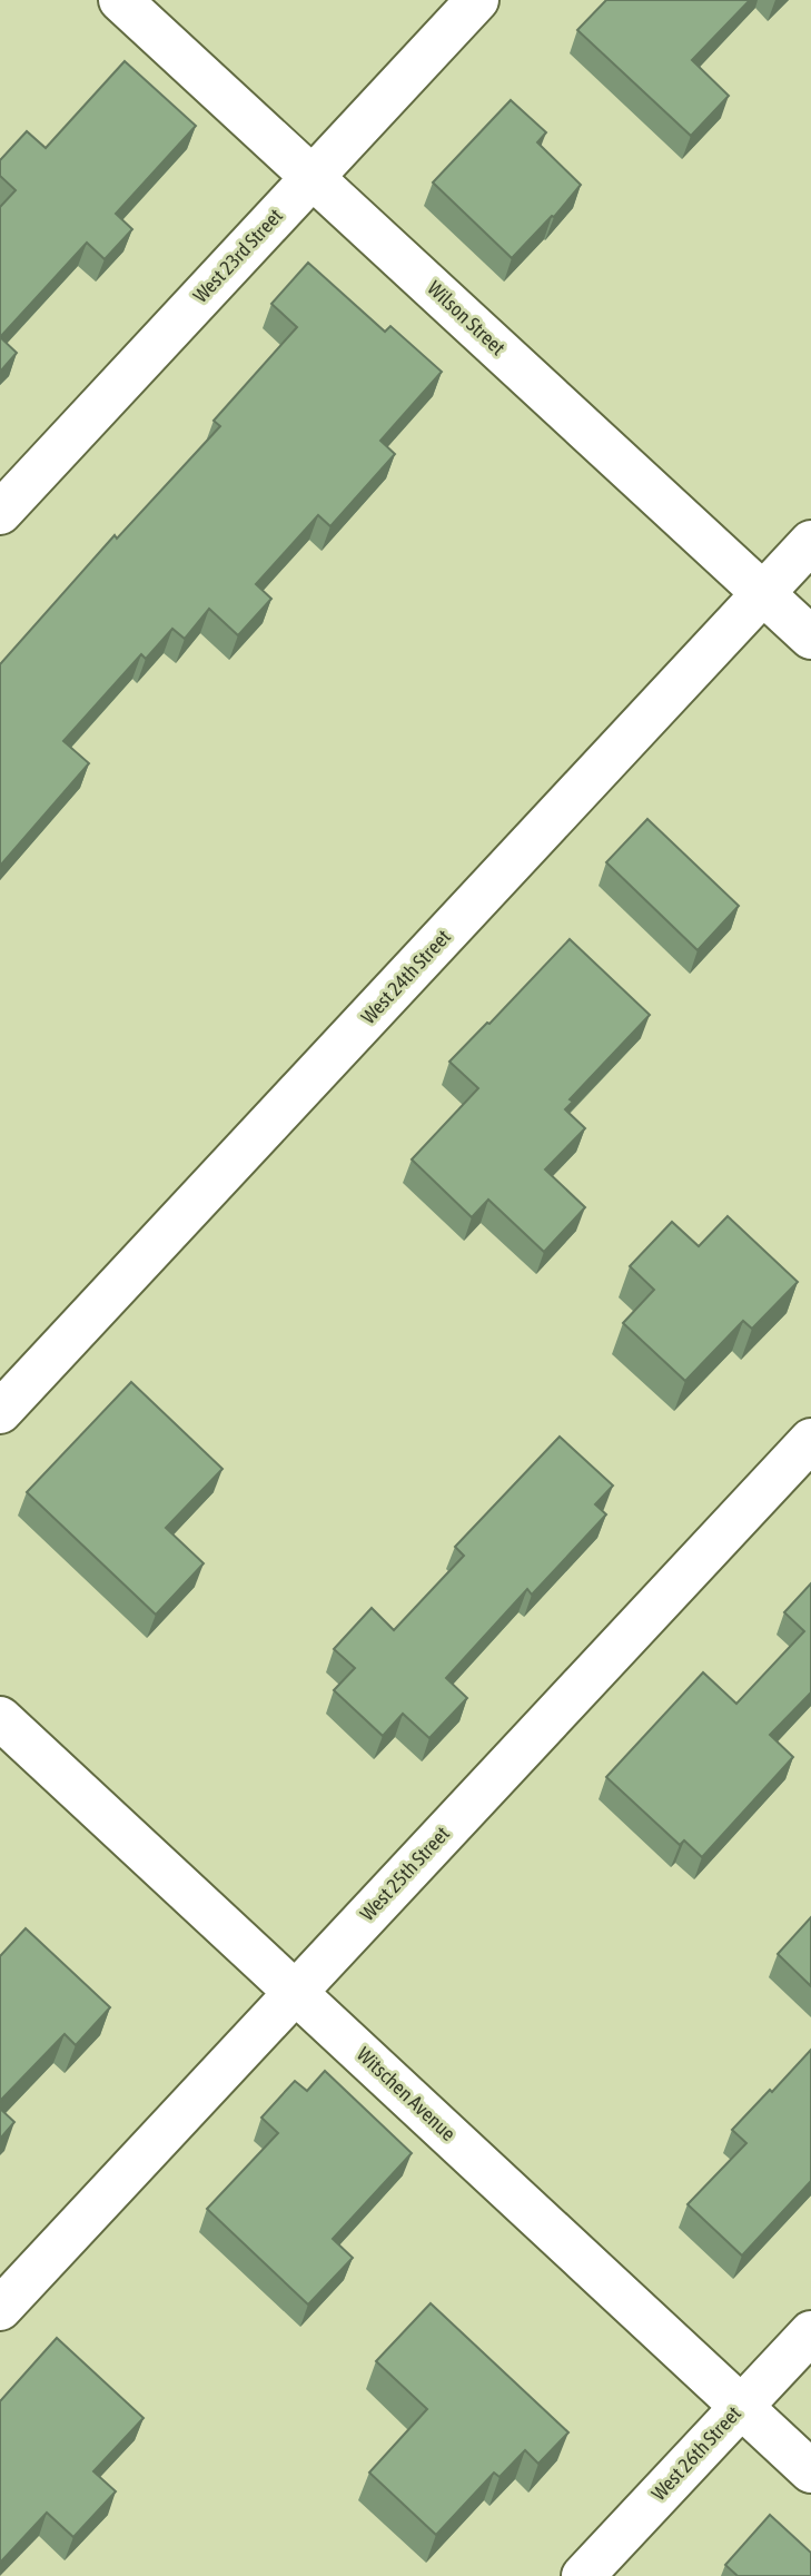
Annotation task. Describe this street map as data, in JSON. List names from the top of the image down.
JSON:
{
  "streets": {
    "street": [
      "West 23rd Street",
      "Wilson Street",
      "West 24th Street",
      "West 25th Street",
      "Witschen Avenue",
      "West 26th Street"
    ]
  },
  "crossings": [
    ["West 23rd Street", "Wilson Street"],
    ["Wilson Street", "West 24th Street"],
    ["West 25th Street", "Witschen Avenue"],
    ["Witschen Avenue", "West 26th Street"]
  ]
}
